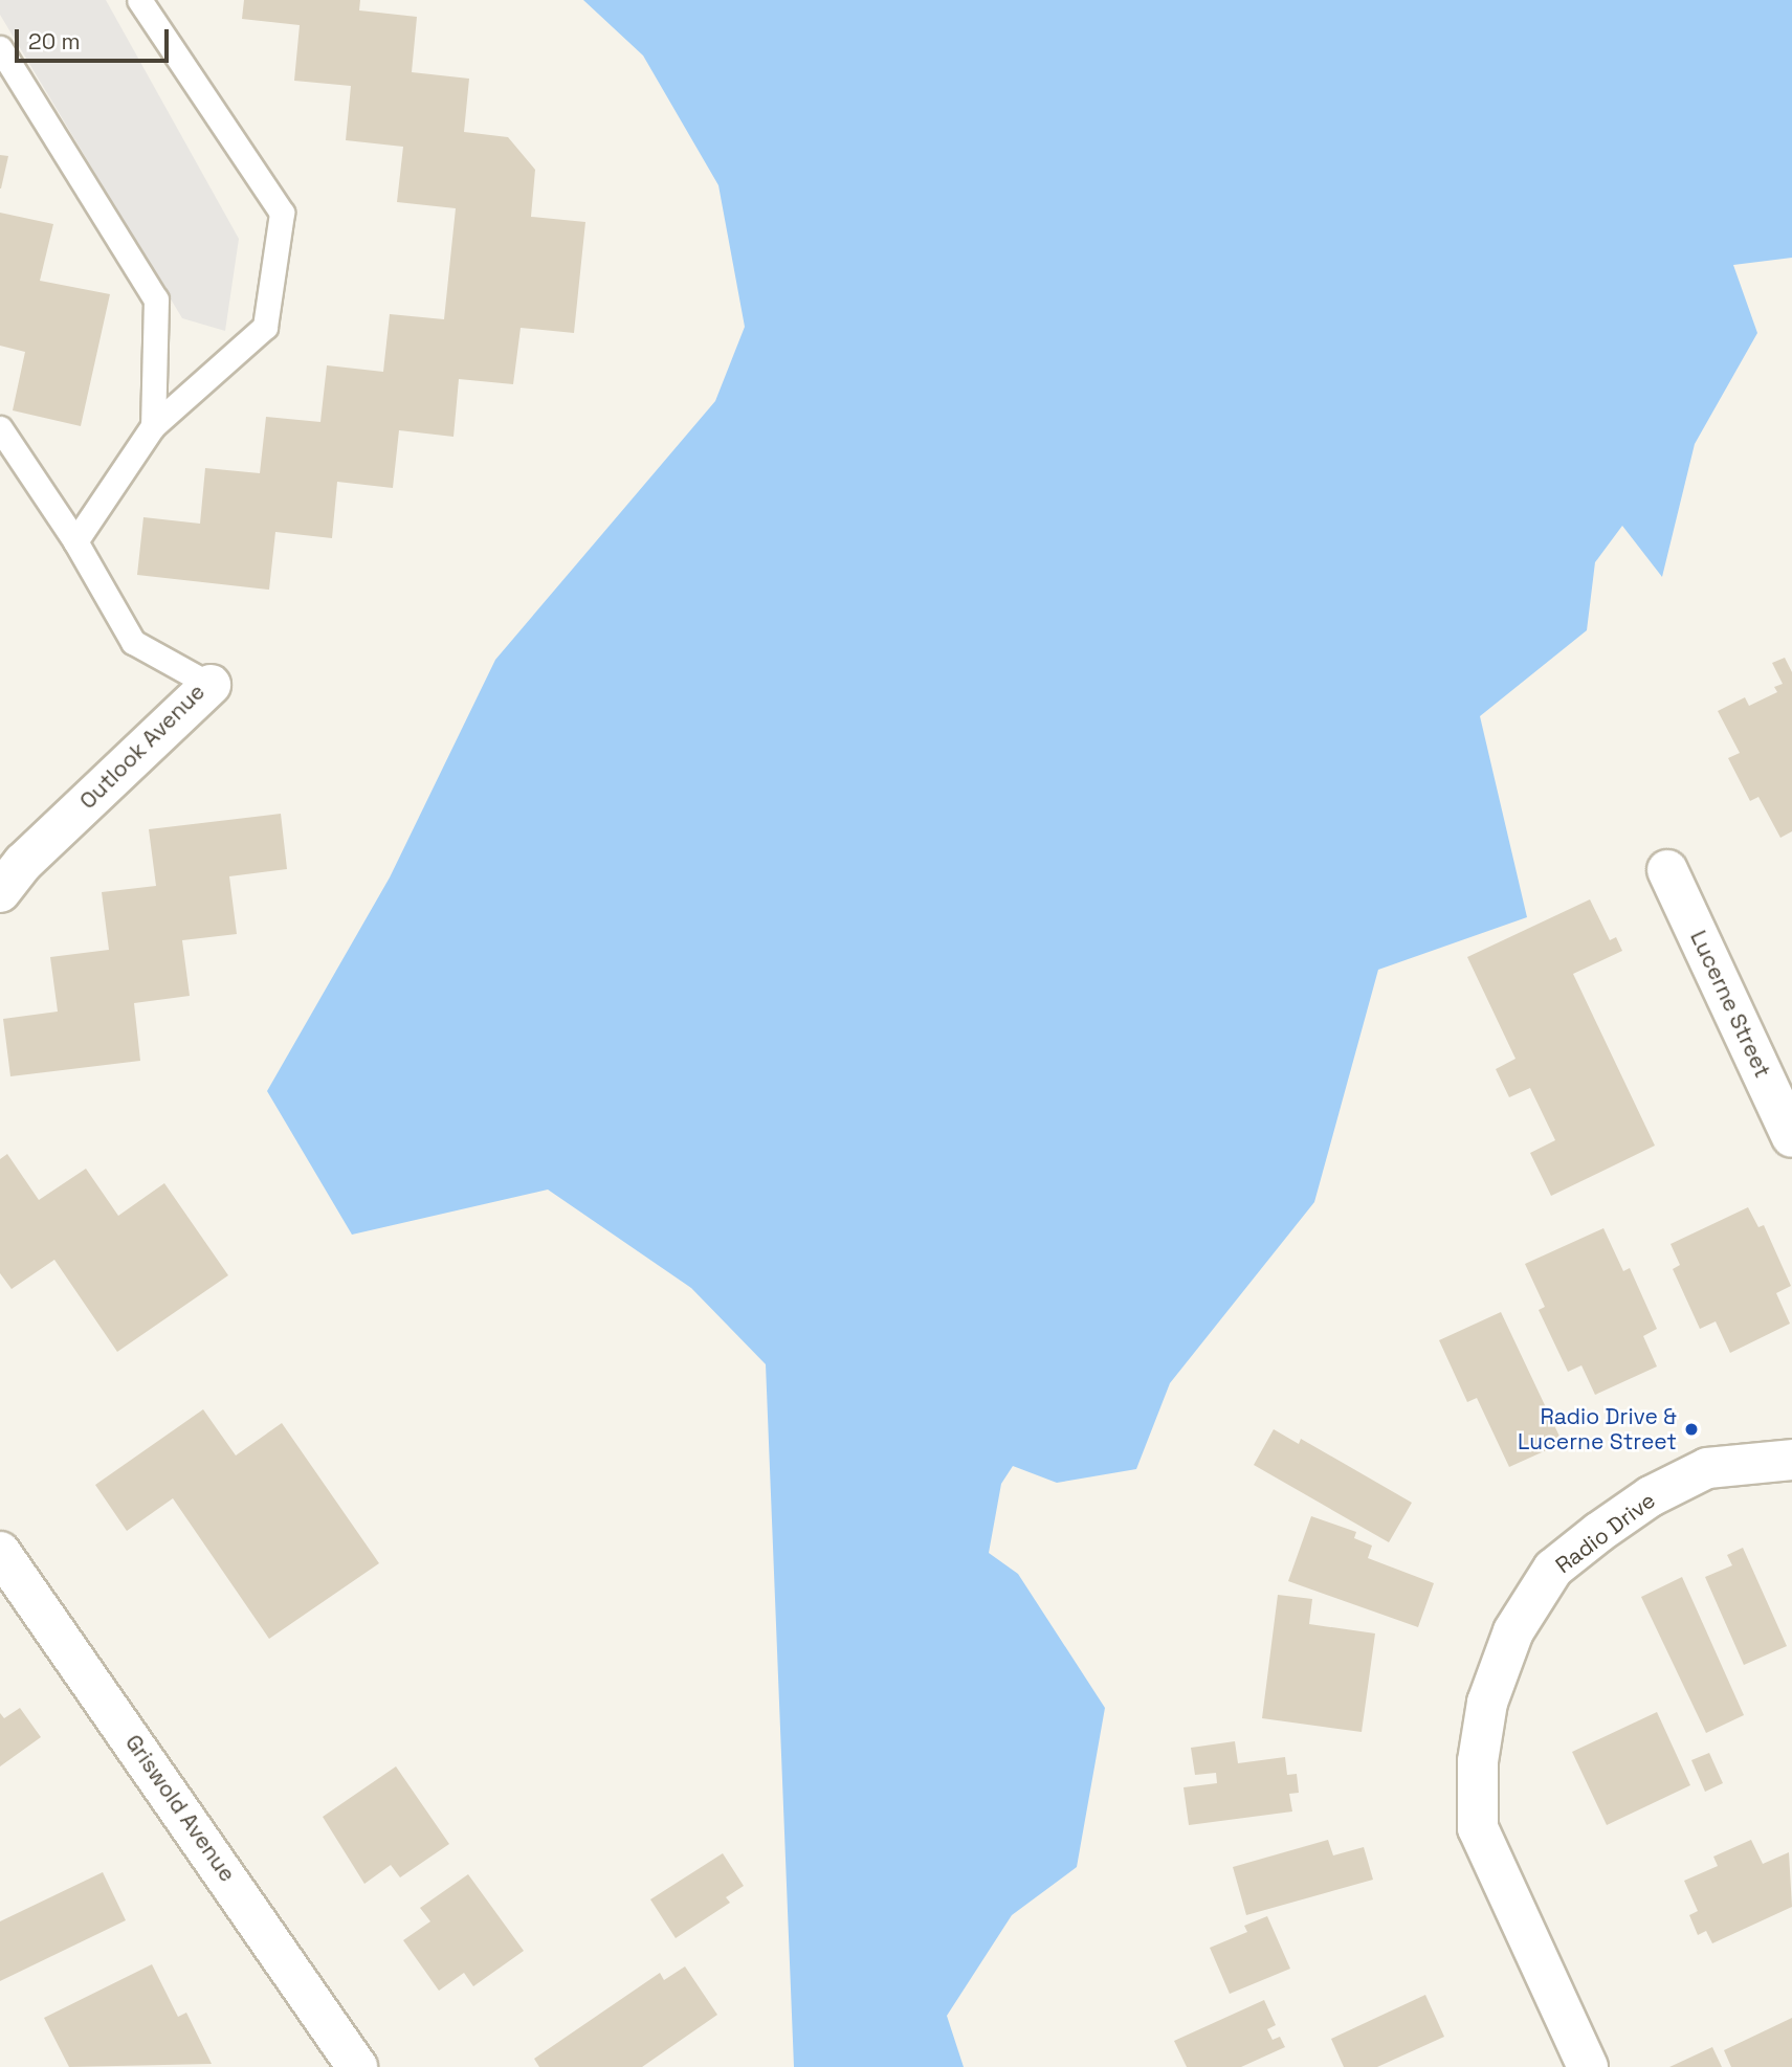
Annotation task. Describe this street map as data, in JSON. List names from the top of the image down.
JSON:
{
  "streets": {
    "street": [
      "Outlook Avenue",
      "Lucerne Street",
      "Radio Drive",
      "Griswold Avenue"
    ]
  },
  "places": ["Radio Drive & Lucerne Street"],
  "scale_bar": "20 m"
}
